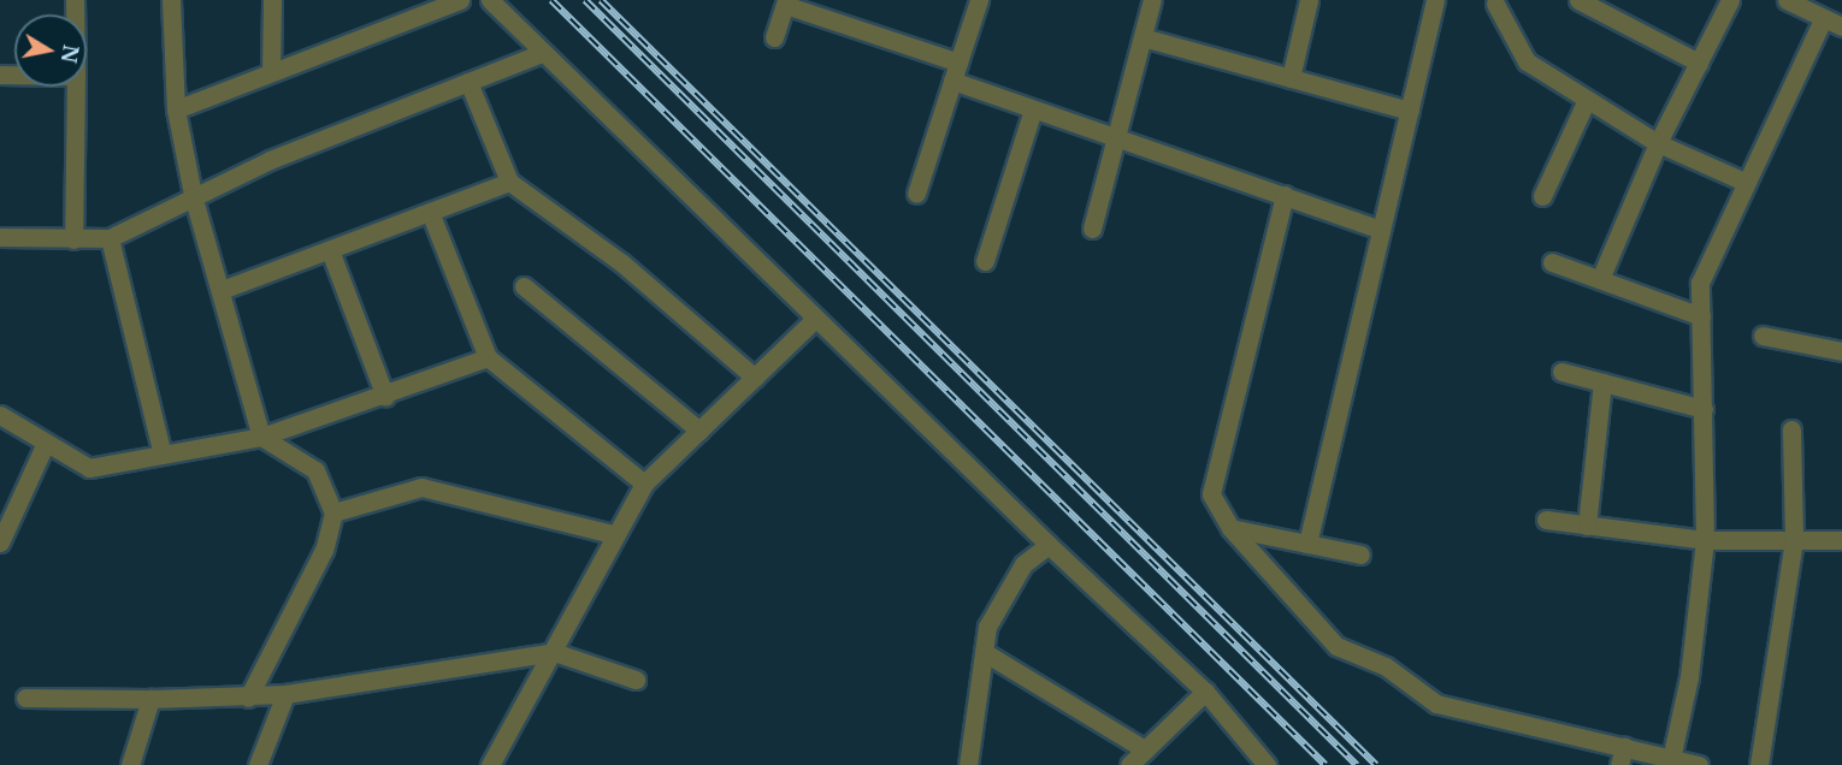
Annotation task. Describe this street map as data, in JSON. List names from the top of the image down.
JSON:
{
  "north": "right"
}
